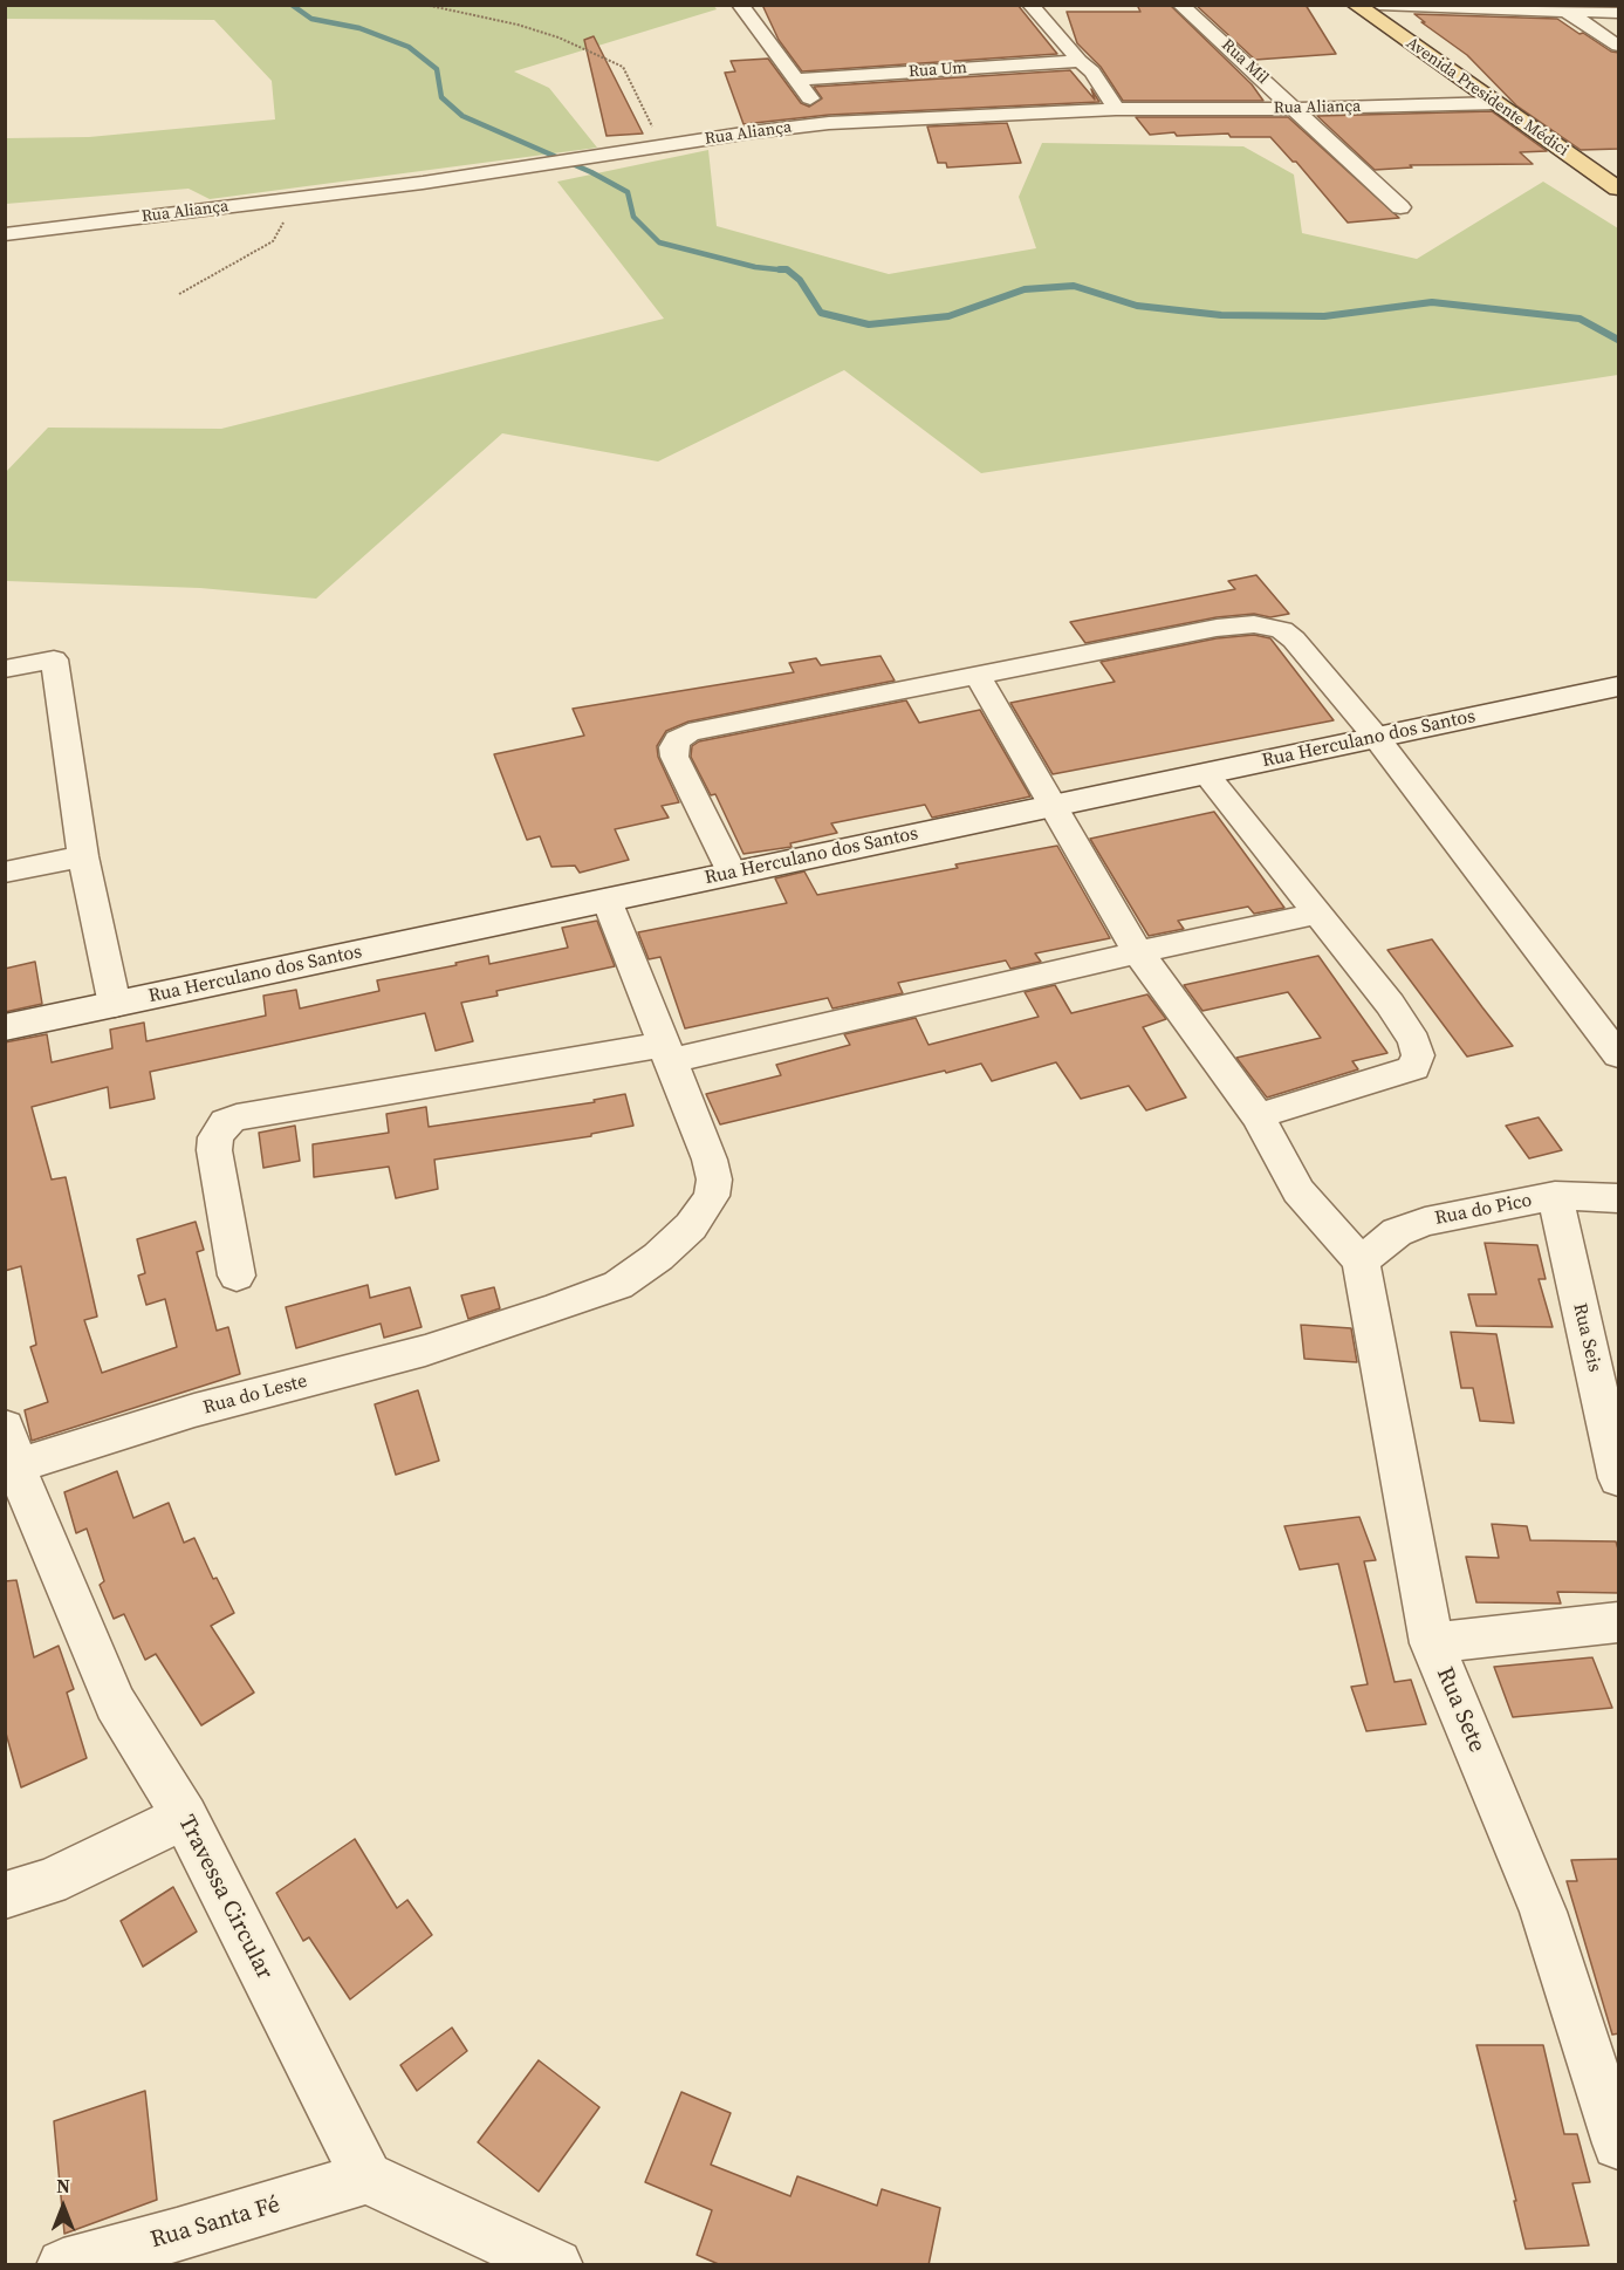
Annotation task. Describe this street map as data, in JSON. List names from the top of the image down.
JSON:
{
  "streets": {
    "main road": ["Avenida Presidente Médici"],
    "street": [
      "Rua Mil",
      "Rua Um",
      "Rua Aliança",
      "Rua Herculano dos Santos",
      "Rua do Pico",
      "Rua Seis",
      "Rua do Leste",
      "Rua Sete",
      "Travessa Circular",
      "Rua Santa Fé"
    ]
  },
  "crossings": [
    ["Rua Mil", "Rua Aliança"],
    ["Avenida Presidente Médici", "Rua Aliança"],
    ["Rua Herculano dos Santos", "Rua do Leste"],
    ["Rua do Pico", "Rua Seis"],
    ["Rua do Pico", "Rua Sete"],
    ["Rua do Leste", "Travessa Circular"],
    ["Travessa Circular", "Rua Santa Fé"]
  ],
  "north": "top"
}
